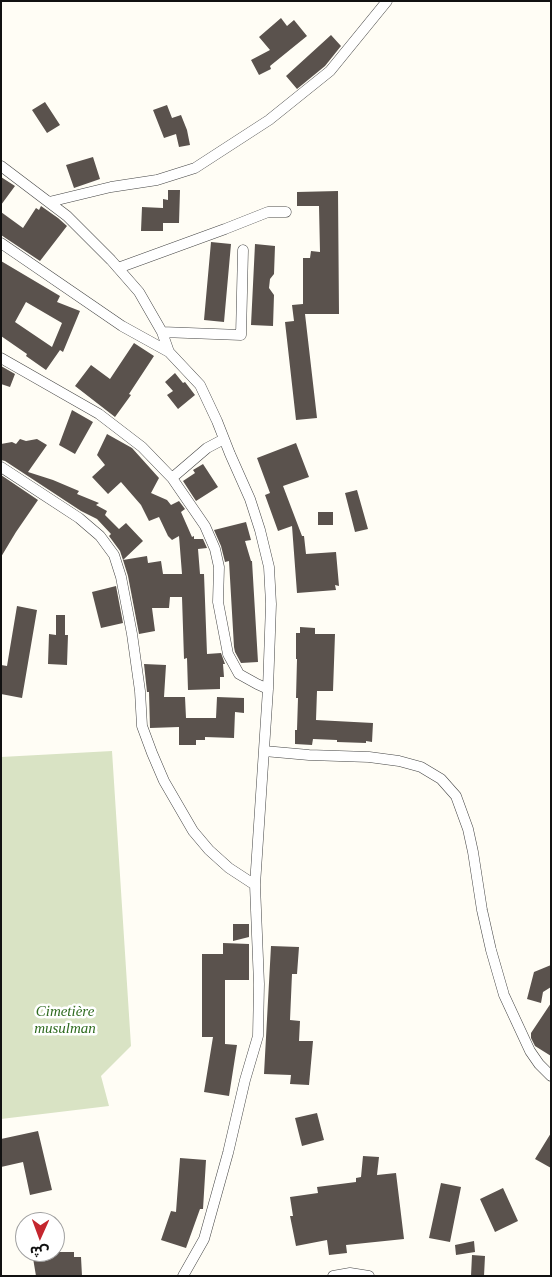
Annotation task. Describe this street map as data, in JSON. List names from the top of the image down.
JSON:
{
  "parks": ["Cimetière musulman"],
  "north": "bottom"
}
